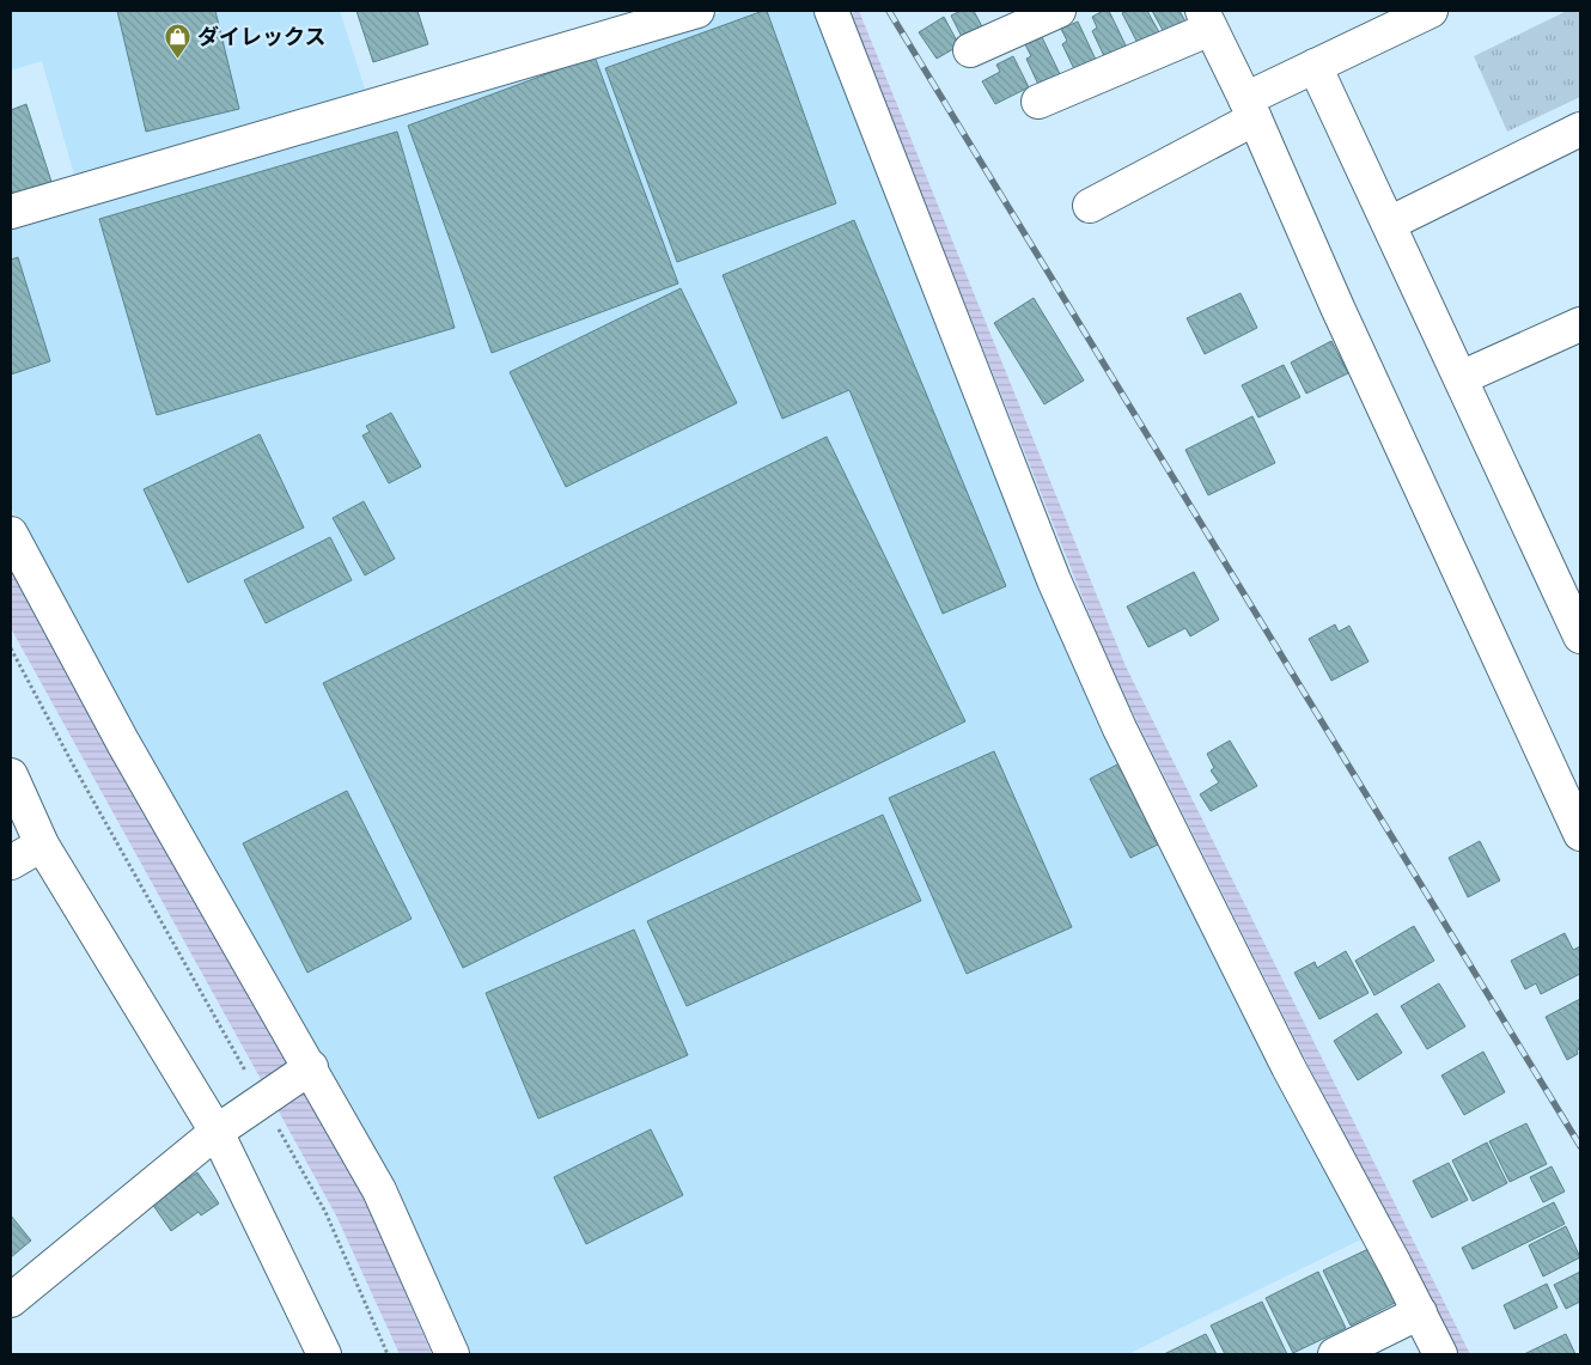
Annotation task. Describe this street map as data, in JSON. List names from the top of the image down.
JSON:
{
  "places": {
    "shop": ["ダイレックス"]
  }
}
